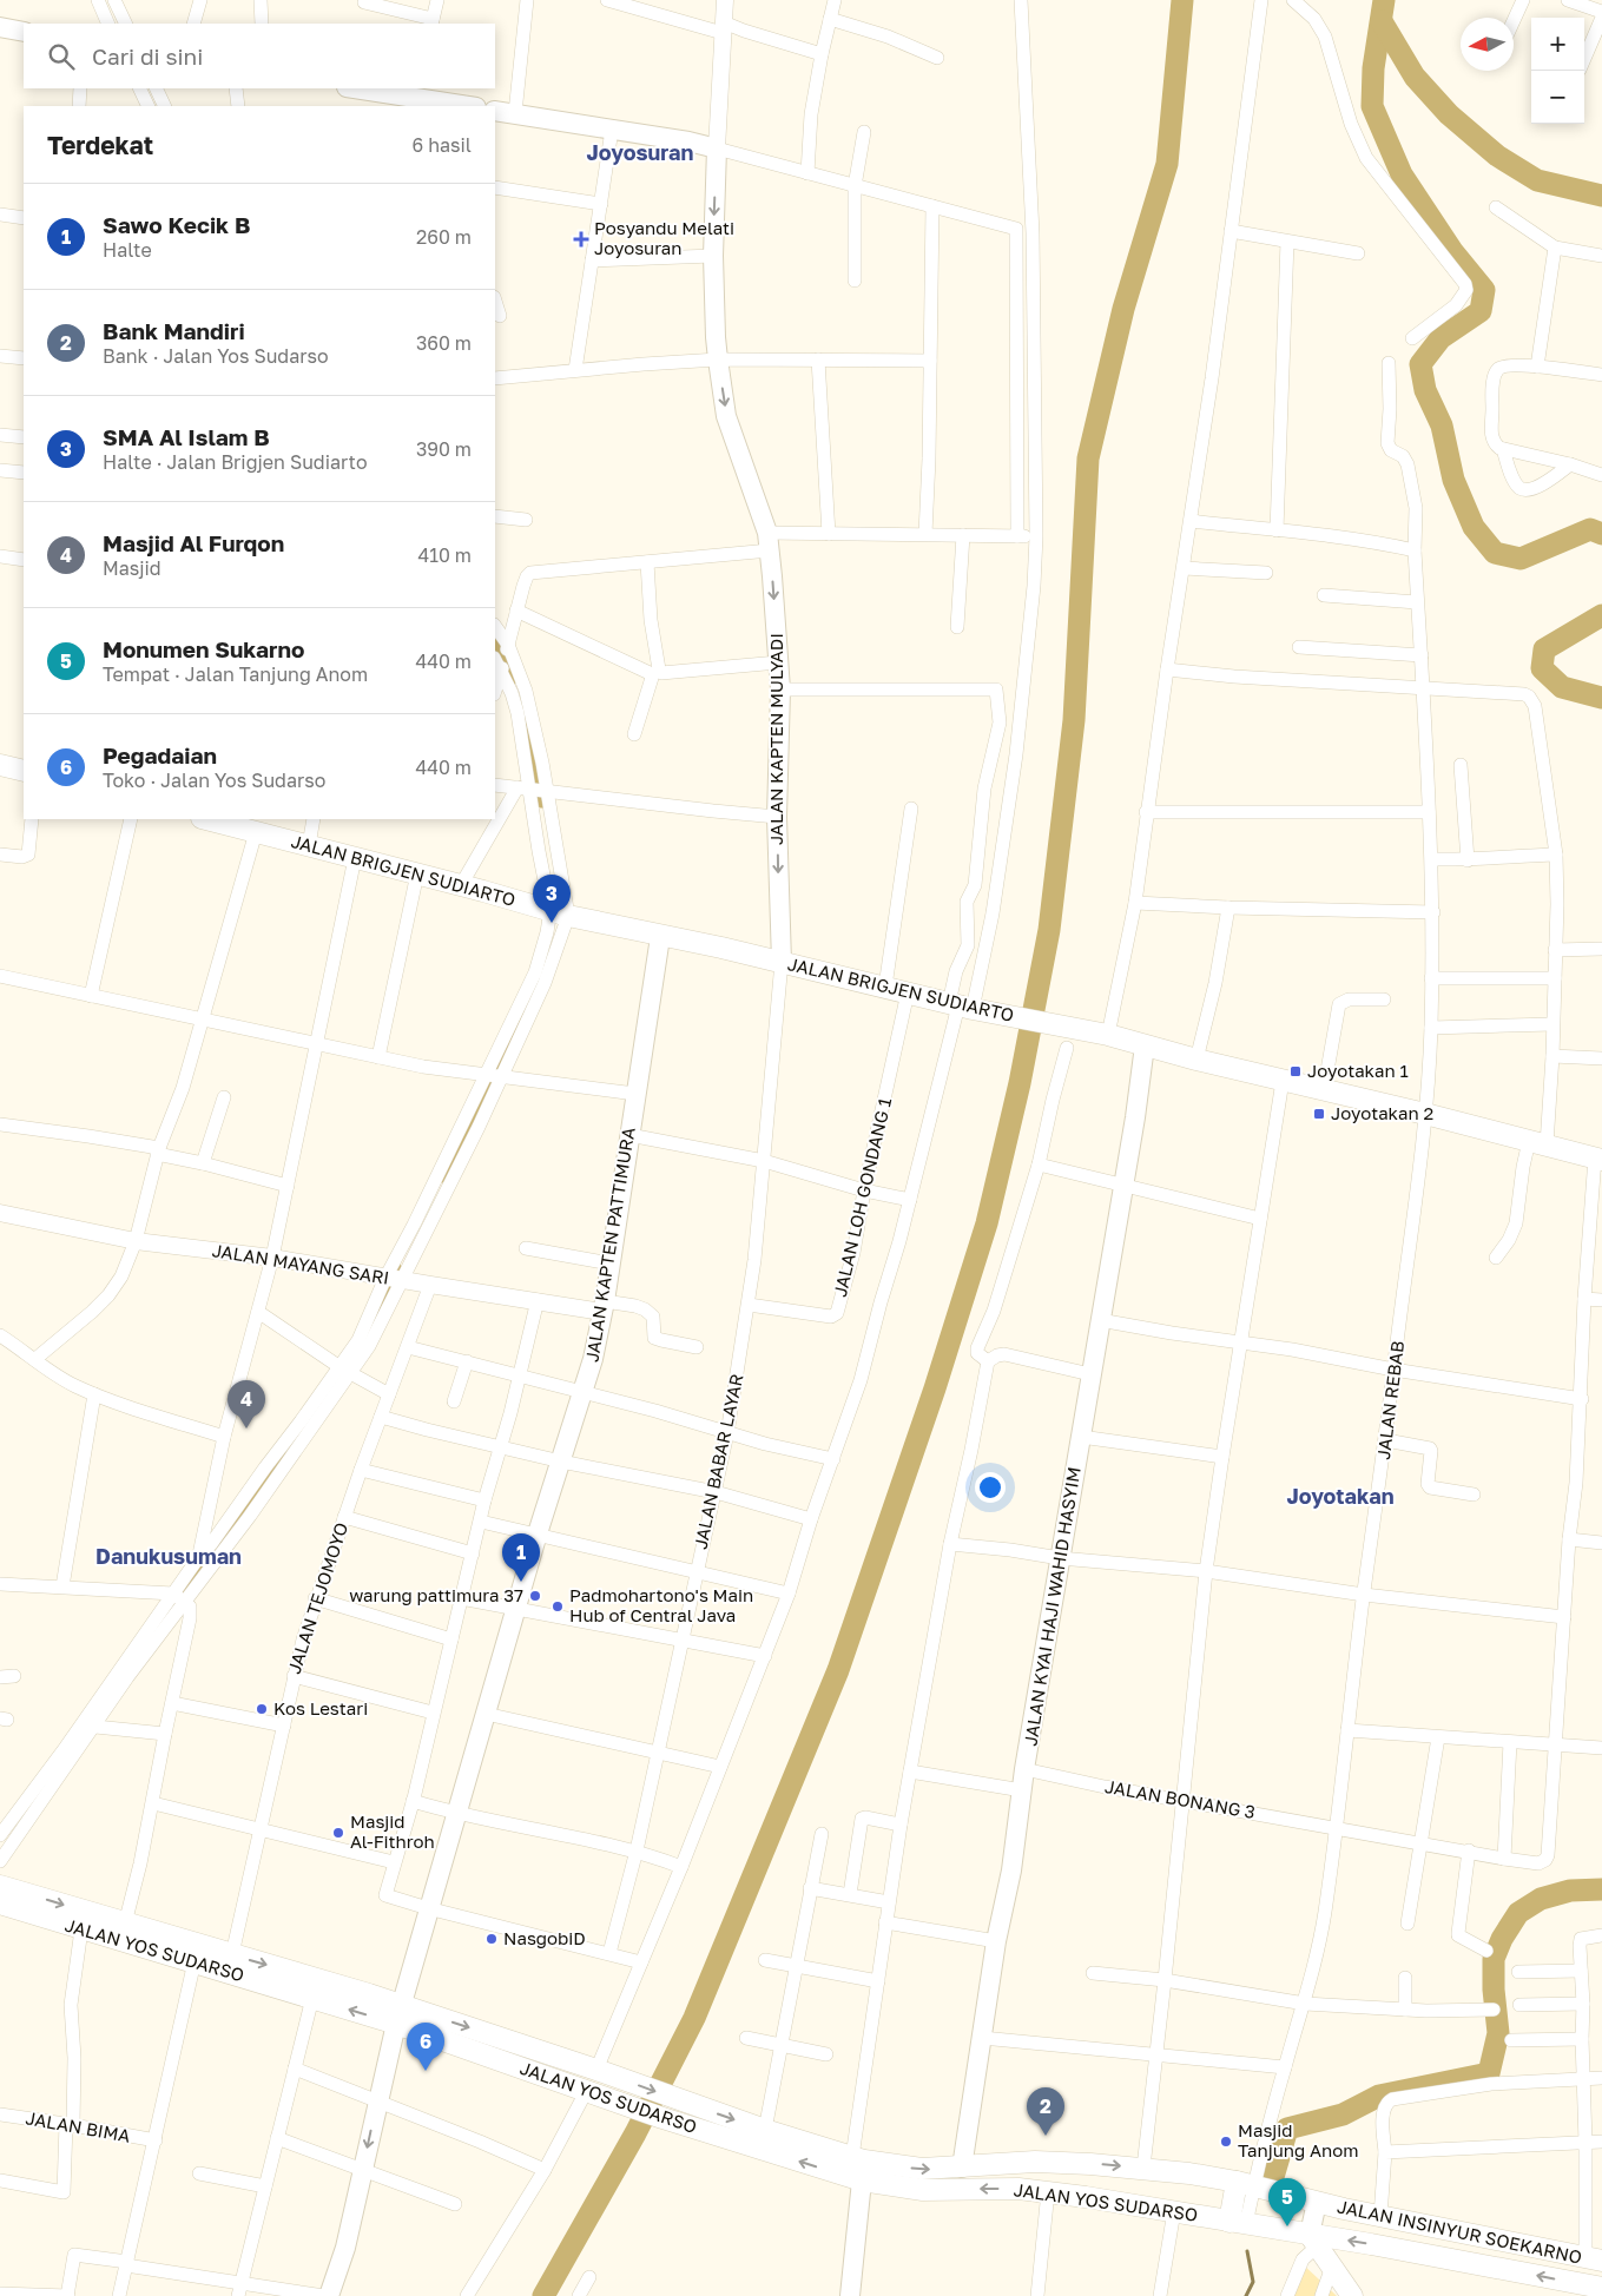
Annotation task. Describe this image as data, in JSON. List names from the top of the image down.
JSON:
{
  "streets": {
    "main road": [
      "JALAN KAPTEN MULYADI",
      "JALAN BRIGJEN SUDIARTO",
      "JALAN KAPTEN PATTIMURA",
      "JALAN KYAI HAJI WAHID HASYIM",
      "JALAN YOS SUDARSO",
      "JALAN INSINYUR SOEKARNO"
    ],
    "street": [
      "JALAN LOH GONDANG 1",
      "JALAN MAYANG SARI",
      "JALAN REBAB",
      "JALAN BABAR LAYAR",
      "JALAN TEJOMOYO",
      "JALAN BONANG 3",
      "JALAN BIMA"
    ]
  },
  "crossings": [
    ["JALAN KAPTEN MULYADI", "JALAN BRIGJEN SUDIARTO"],
    ["JALAN KAPTEN MULYADI", "JALAN BABAR LAYAR"],
    ["JALAN BRIGJEN SUDIARTO", "JALAN LOH GONDANG 1"],
    ["JALAN BRIGJEN SUDIARTO", "JALAN KAPTEN PATTIMURA"],
    ["JALAN BRIGJEN SUDIARTO", "JALAN REBAB"],
    ["JALAN BRIGJEN SUDIARTO", "JALAN BABAR LAYAR"],
    ["JALAN BRIGJEN SUDIARTO", "JALAN KYAI HAJI WAHID HASYIM"],
    ["JALAN BRIGJEN SUDIARTO", "JALAN BONANG 3"],
    ["JALAN LOH GONDANG 1", "JALAN BABAR LAYAR"],
    ["JALAN KAPTEN PATTIMURA", "JALAN MAYANG SARI"],
    ["JALAN KAPTEN PATTIMURA", "JALAN YOS SUDARSO"],
    ["JALAN MAYANG SARI", "JALAN TEJOMOYO"],
    ["JALAN REBAB", "JALAN BONANG 3"],
    ["JALAN REBAB", "JALAN INSINYUR SOEKARNO"],
    ["JALAN TEJOMOYO", "JALAN YOS SUDARSO"],
    ["JALAN KYAI HAJI WAHID HASYIM", "JALAN BONANG 3"],
    ["JALAN KYAI HAJI WAHID HASYIM", "JALAN YOS SUDARSO"],
    ["JALAN KYAI HAJI WAHID HASYIM", "JALAN INSINYUR SOEKARNO"],
    ["JALAN YOS SUDARSO", "JALAN INSINYUR SOEKARNO"]
  ],
  "one_way": ["JALAN KAPTEN MULYADI"],
  "districts": ["Joyosuran", "Joyotakan", "Danukusuman"],
  "places": {
    "health": ["Posyandu Melati Joyosuran"],
    "transit": ["Joyotakan 1", "Joyotakan 2"],
    "other": [
      "warung pattimura 37",
      "Padmohartono's Main Hub of Central Java",
      "Kos Lestari",
      "Masjid Al-Fithroh",
      "NasgobiD",
      "Masjid Tanjung Anom"
    ]
  },
  "north": "left",
  "page": {
    "map_buttons": ["+", "−"],
    "search": "Cari di sini",
    "heading": ["Terdekat", "6 hasil"],
    "list": [
      {
        "mark": "1",
        "name": "Sawo Kecik B",
        "note": "Halte",
        "value": "260 m"
      },
      {
        "mark": "2",
        "name": "Bank Mandiri",
        "note": "Bank · Jalan Yos Sudarso",
        "value": "360 m"
      },
      {
        "mark": "3",
        "name": "SMA Al Islam B",
        "note": "Halte · Jalan Brigjen Sudiarto",
        "value": "390 m"
      },
      {
        "mark": "4",
        "name": "Masjid Al Furqon",
        "note": "Masjid",
        "value": "410 m"
      },
      {
        "mark": "5",
        "name": "Monumen Sukarno",
        "note": "Tempat · Jalan Tanjung Anom",
        "value": "440 m"
      },
      {
        "mark": "6",
        "name": "Pegadaian",
        "note": "Toko · Jalan Yos Sudarso",
        "value": "440 m"
      }
    ],
    "pins": [
      "3",
      "4",
      "1",
      "6",
      "2",
      "5"
    ]
  }
}
